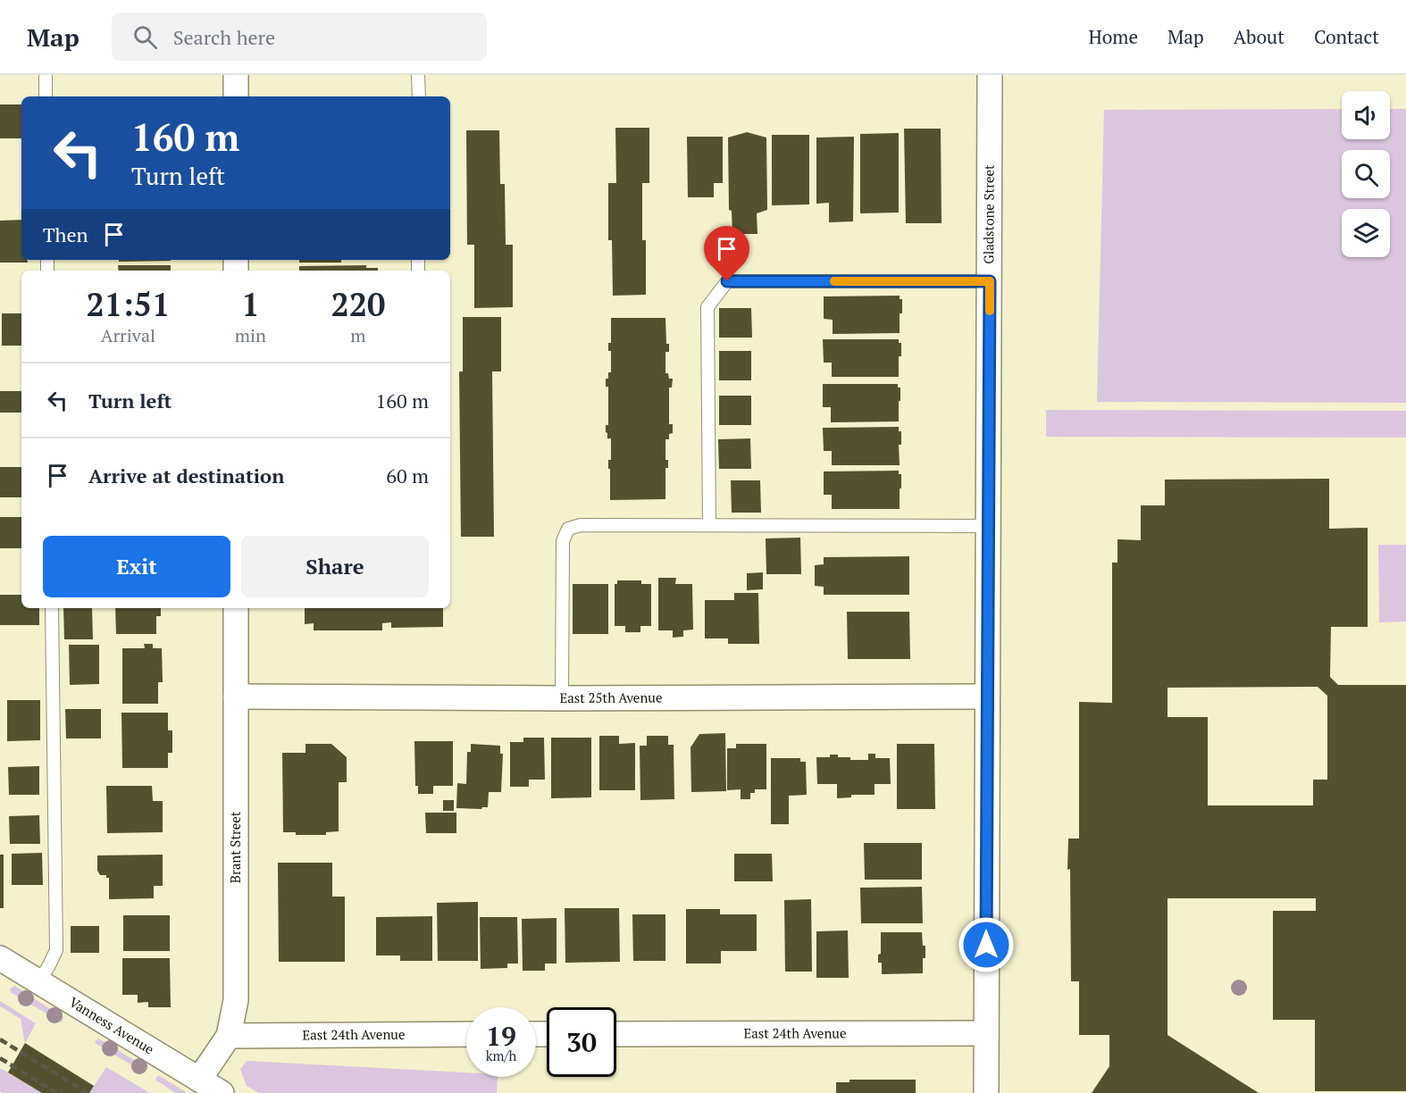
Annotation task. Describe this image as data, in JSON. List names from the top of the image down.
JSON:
{
  "streets": {
    "street": [
      "Gladstone Street",
      "East 25th Avenue",
      "Brant Street",
      "Vanness Avenue",
      "East 24th Avenue"
    ]
  },
  "crossings": [
    ["Gladstone Street", "East 25th Avenue"],
    ["Gladstone Street", "East 24th Avenue"],
    ["East 25th Avenue", "Brant Street"],
    ["Brant Street", "Vanness Avenue"],
    ["Brant Street", "East 24th Avenue"]
  ],
  "page": {
    "header": "Map",
    "search": "Search here",
    "nav": [
      "Home",
      "Map",
      "About",
      "Contact"
    ],
    "turn": ["160 m", "Turn left"],
    "then": "Then",
    "eta": [
      "21:51",
      "Arrival",
      "1",
      "min",
      "220",
      "m"
    ],
    "list": [
      {
        "name": "Turn left",
        "value": "160 m"
      },
      {
        "name": "Arrive at destination",
        "value": "60 m"
      }
    ],
    "buttons": ["Exit", "Share"],
    "speed": "19 km/h",
    "limit": "30"
  }
}
